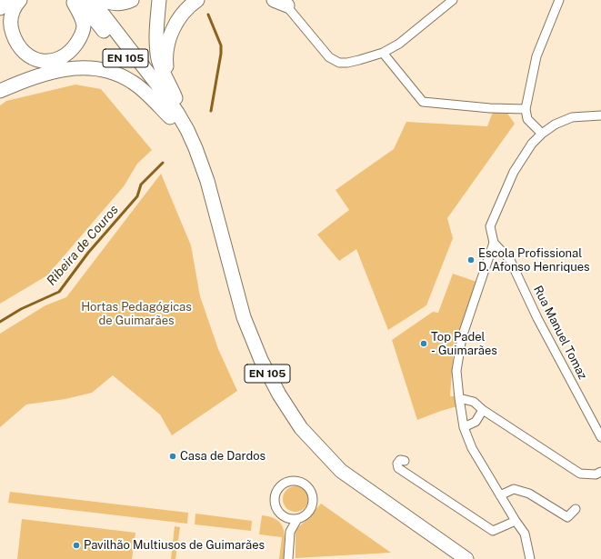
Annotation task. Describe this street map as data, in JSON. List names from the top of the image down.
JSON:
{
  "streets": {
    "highway": ["EN 105"],
    "street": ["Rua Manuel Tomaz"]
  },
  "water": ["Ribeira de Couros"],
  "parks": ["Hortas Pedagógicas de Guimarães"],
  "places": [
    "Escola Profissional D. Afonso Henriques",
    "Top Padel - Guimarães",
    "Casa de Dardos",
    "Pavilhão Multiusos de Guimarães"
  ]
}
